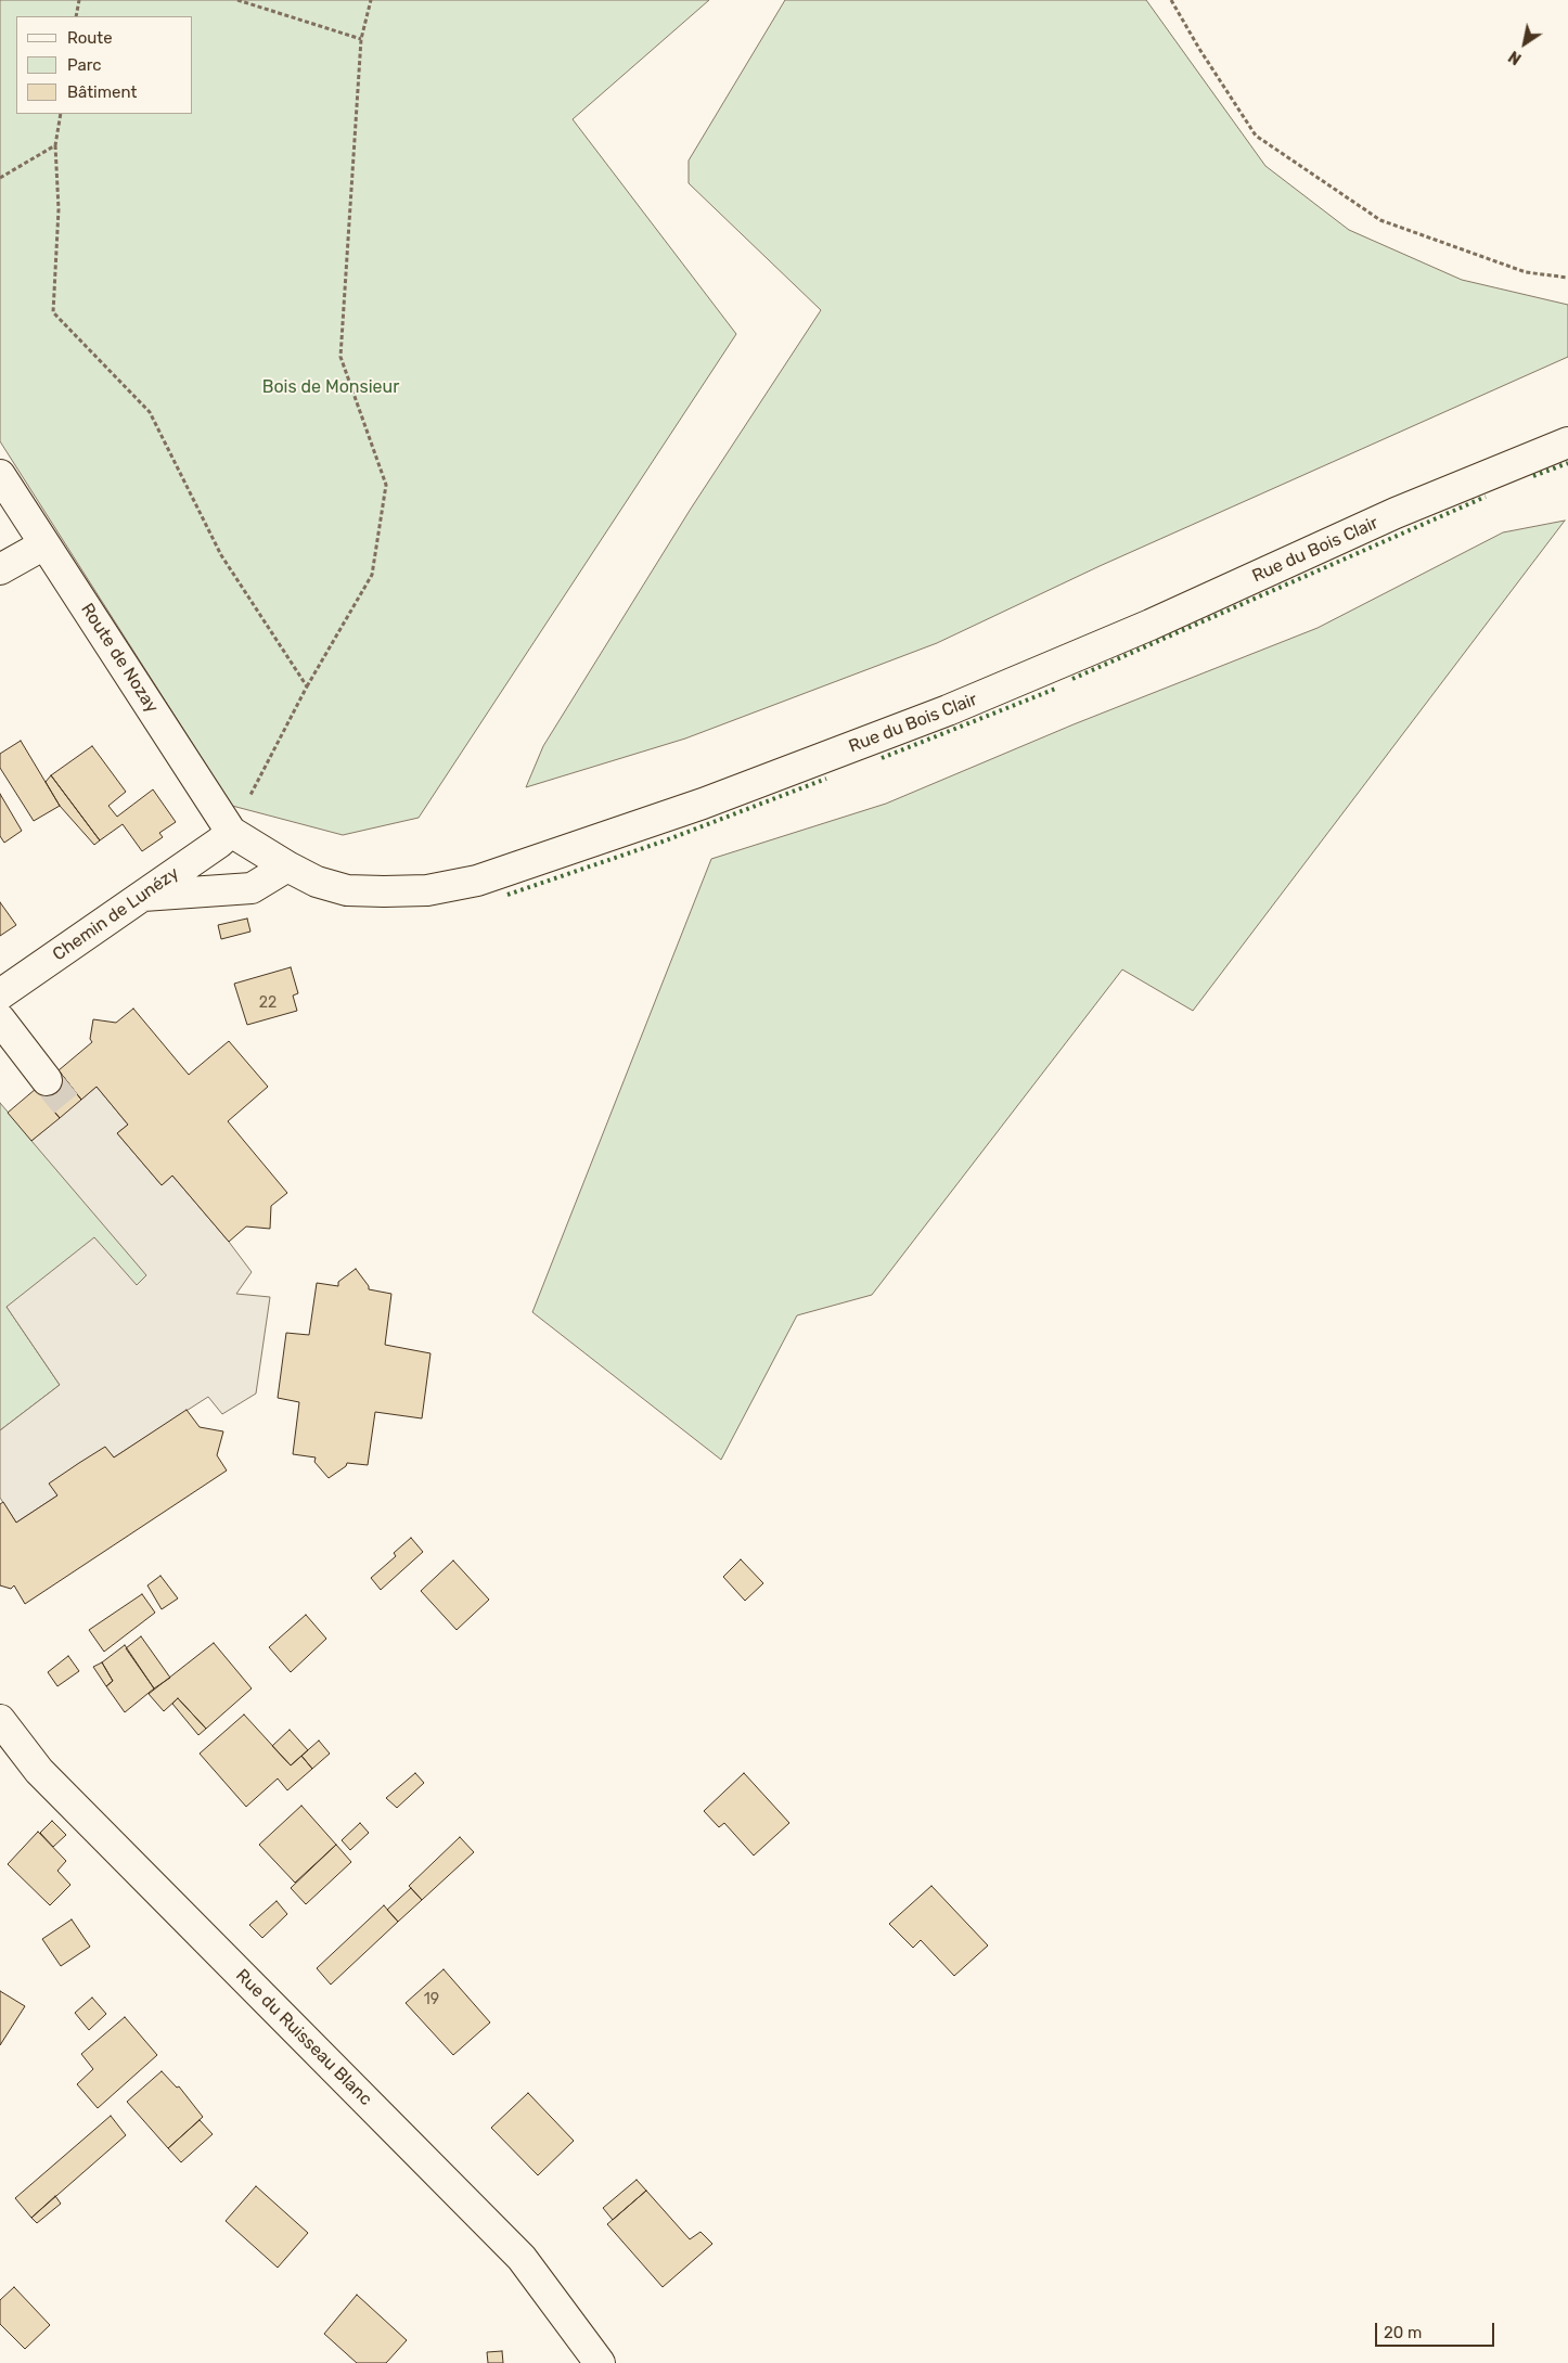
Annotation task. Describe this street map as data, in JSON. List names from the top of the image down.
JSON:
{
  "streets": {
    "street": [
      "Rue du Bois Clair",
      "Route de Nozay",
      "Chemin de Lunézy",
      "Rue du Ruisseau Blanc"
    ]
  },
  "crossings": [
    ["Rue du Bois Clair", "Route de Nozay"],
    ["Rue du Bois Clair", "Chemin de Lunézy"],
    ["Route de Nozay", "Chemin de Lunézy"]
  ],
  "parks": ["Bois de Monsieur"],
  "house_numbers": ["22", "19"],
  "legend": ["Route", "Parc", "Bâtiment"],
  "scale_bar": "20 m",
  "north": "bottom left"
}
